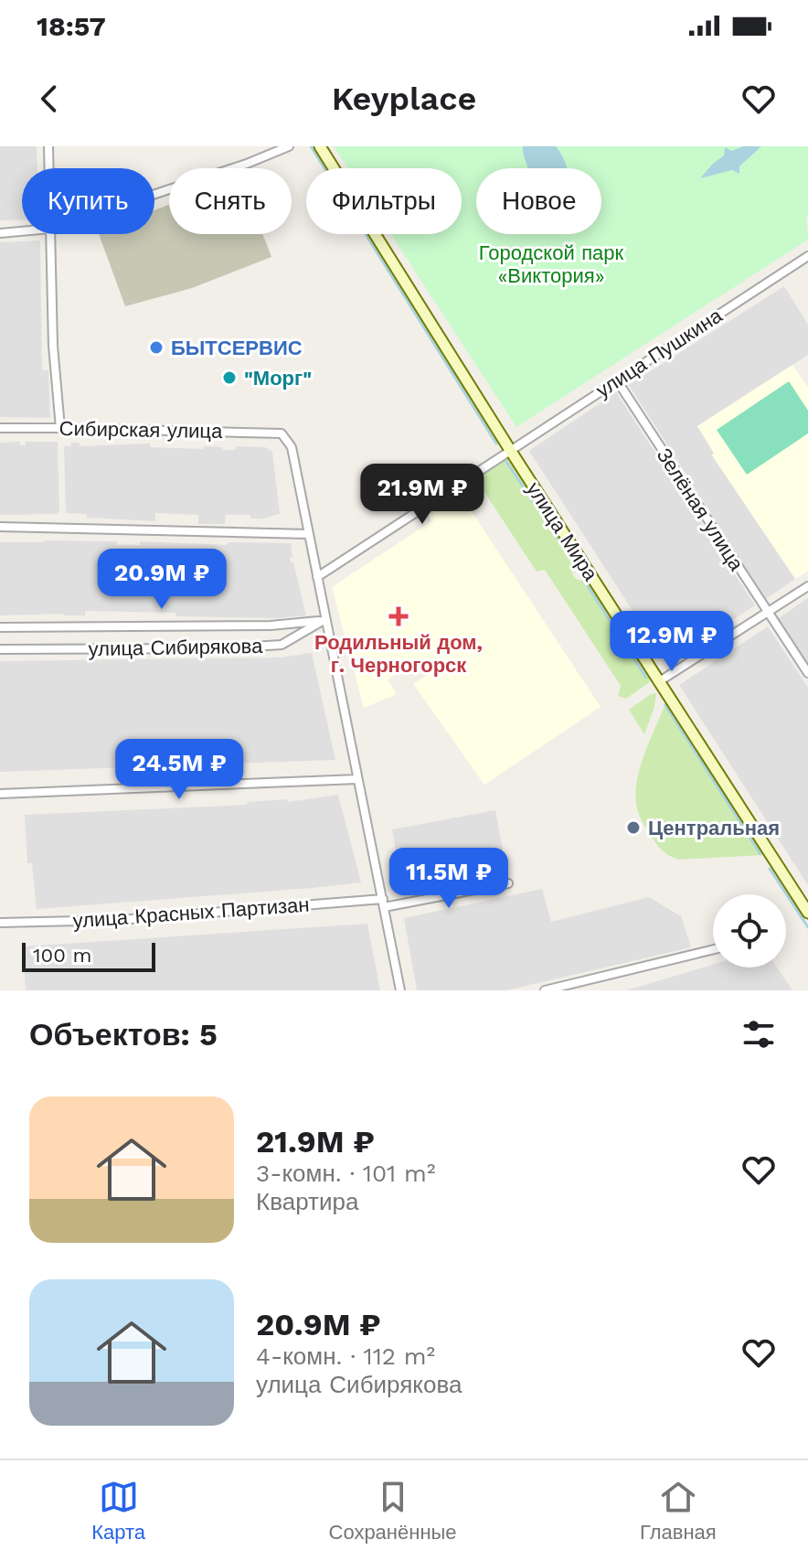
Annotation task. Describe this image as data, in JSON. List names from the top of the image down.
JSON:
{
  "streets": {
    "main road": ["улица Мира"],
    "street": [
      "улица Пушкина",
      "Сибирская улица",
      "Зелёная улица",
      "улица Сибирякова",
      "улица Красных Партизан"
    ]
  },
  "crossings": [
    ["улица Пушкина", "Зелёная улица"],
    ["улица Пушкина", "улица Мира"]
  ],
  "parks": ["Городской парк «Виктория»"],
  "places": {
    "other": ["БЫТСЕРВИС", "\"Морг\"", "Центральная"],
    "health": ["Родильный дом, г. Черногорск"]
  },
  "scale_bar": "100 m",
  "page": {
    "status": "18:57",
    "header": "Keyplace",
    "chip": [
      "Купить",
      "Снять",
      "Фильтры",
      "Новое"
    ],
    "price": [
      "21.9M ₽",
      "20.9M ₽",
      "12.9M ₽",
      "24.5M ₽",
      "11.5M ₽"
    ],
    "scale": "100 m",
    "heading": "Объектов: 5",
    "list": [
      {
        "name": "21.9M ₽",
        "note": "3-комн. · 101 m² · Квартира"
      },
      {
        "name": "20.9M ₽",
        "note": "4-комн. · 112 m² · улица Сибирякова"
      }
    ],
    "tabs": ["Карта", "Сохранённые", "Главная"]
  }
}
